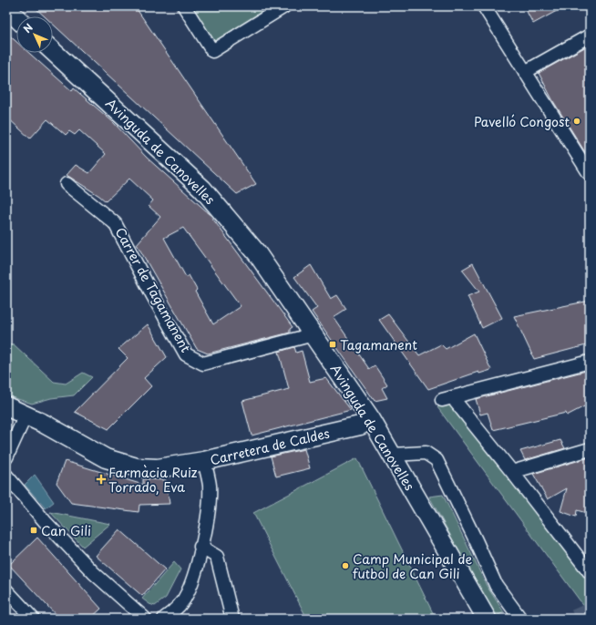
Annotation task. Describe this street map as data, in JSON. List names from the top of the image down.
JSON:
{
  "streets": {
    "street": ["Avinguda de Canovelles", "Carrer de Tagamanent", "Carretera de Caldes"]
  },
  "crossings": [
    ["Avinguda de Canovelles", "Carrer de Tagamanent"],
    ["Avinguda de Canovelles", "Carretera de Caldes"]
  ],
  "places": {
    "other": ["Pavelló Congost", "Camp Municipal de futbol de Can Gili"],
    "transit": ["Tagamanent", "Can Gili"],
    "health": ["Farmàcia Ruiz Torrado, Eva"]
  },
  "north": "top left"
}
